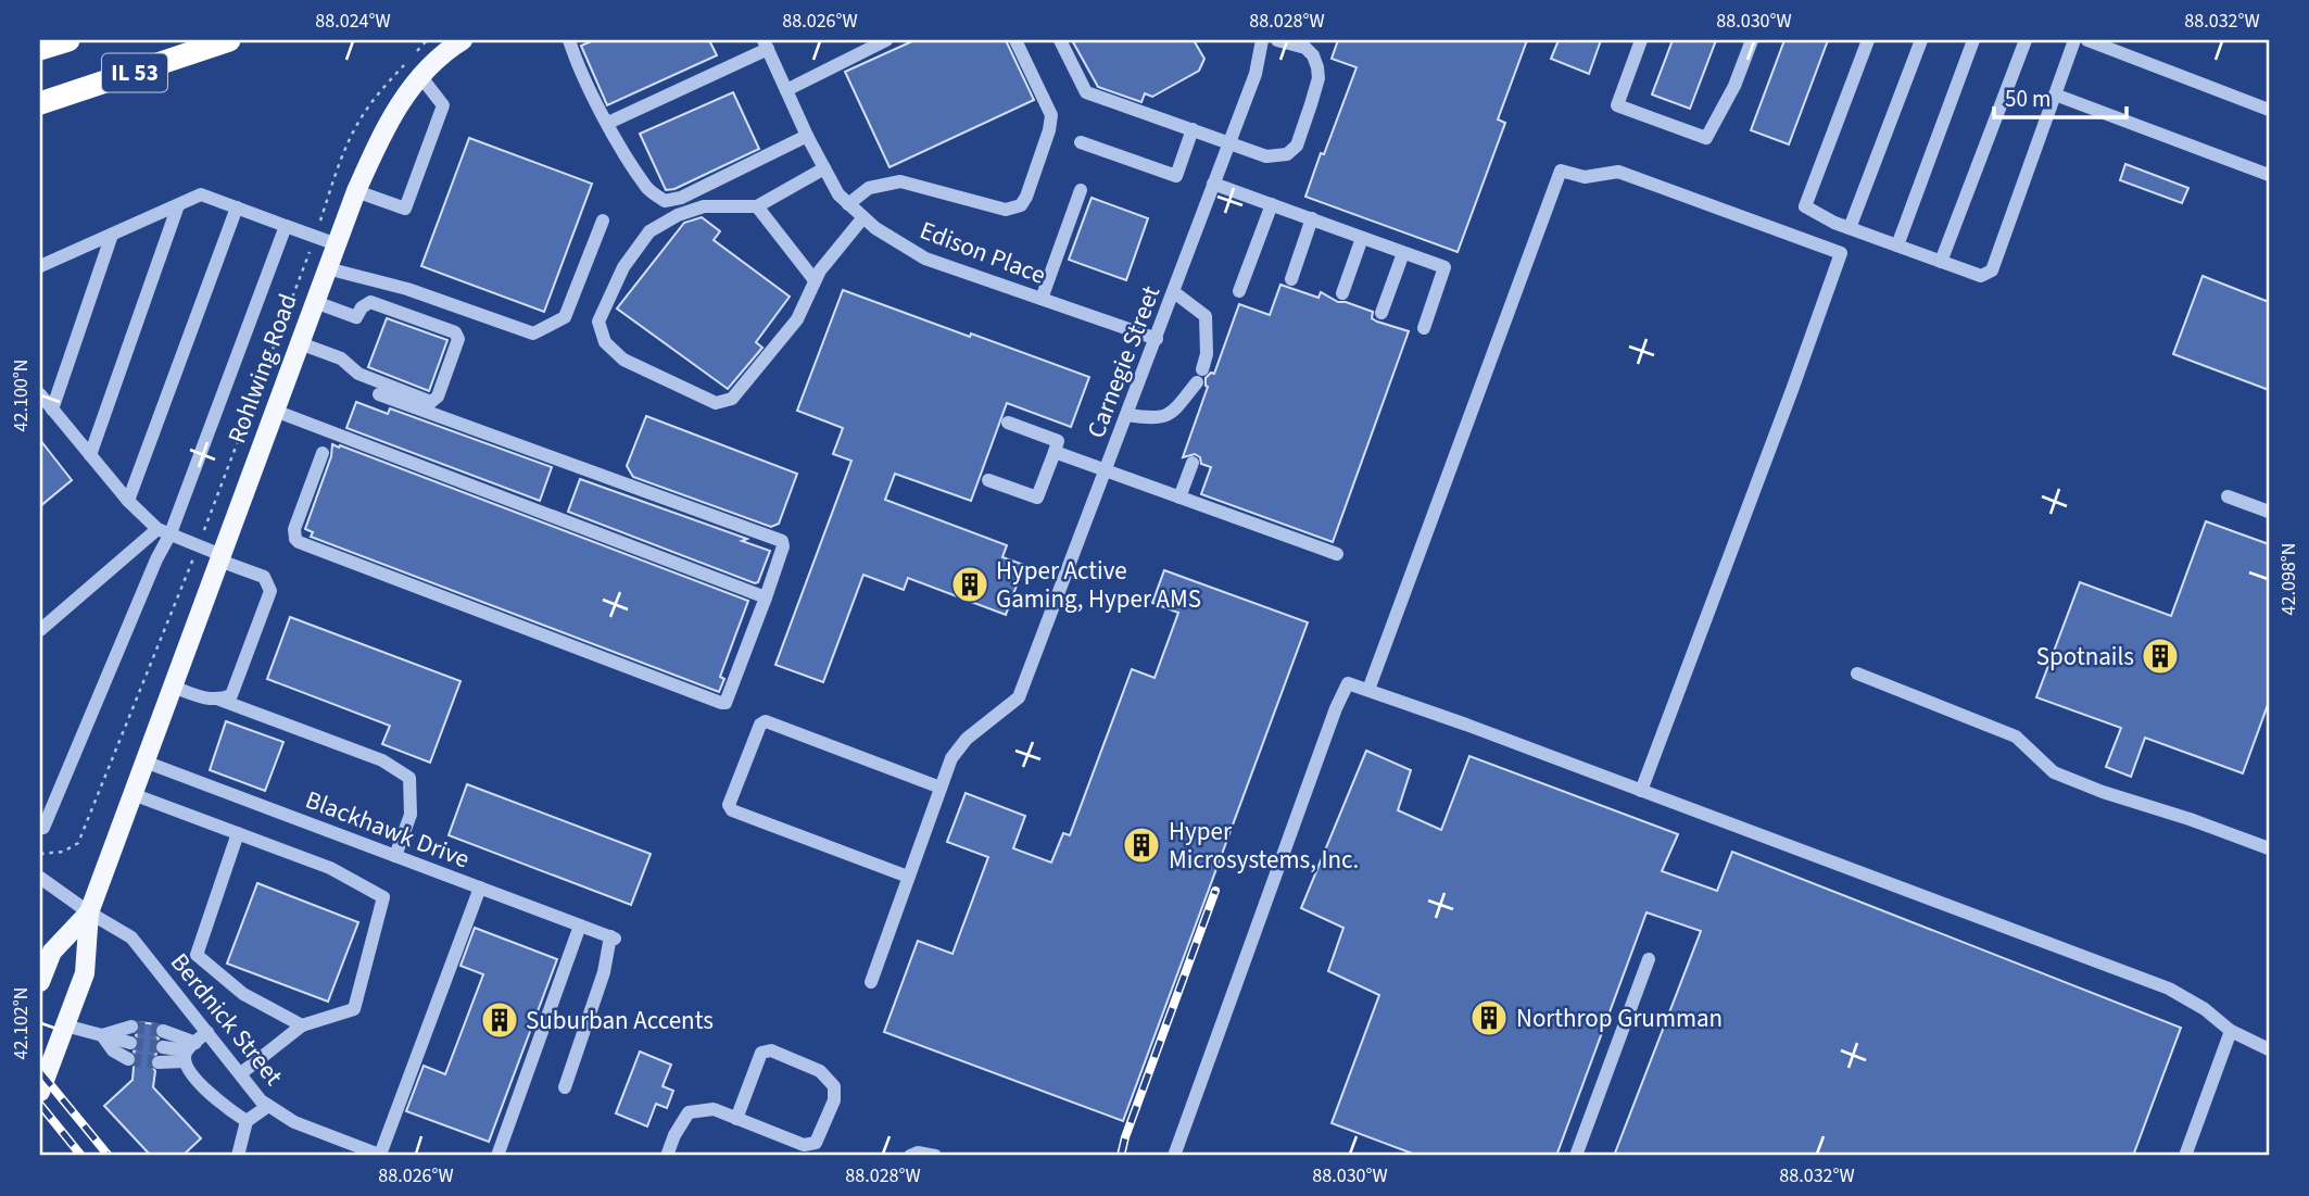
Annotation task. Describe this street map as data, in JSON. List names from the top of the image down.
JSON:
{
  "streets": {
    "highway": ["IL 53"],
    "main road": ["Rohlwing Road"],
    "street": [
      "Edison Place",
      "Carnegie Street",
      "Blackhawk Drive",
      "Berdnick Street"
    ]
  },
  "crossings": [
    ["Edison Place", "Carnegie Street"],
    ["Rohlwing Road", "Blackhawk Drive"],
    ["Rohlwing Road", "Berdnick Street"]
  ],
  "places": {
    "building": [
      "Hyper Active Gaming, Hyper AMS",
      "Spotnails",
      "Hyper Microsystems, Inc.",
      "Northrop Grumman",
      "Suburban Accents"
    ]
  },
  "scale_bar": "50 m",
  "coordinates": [
    "88.024°W",
    "88.026°W",
    "88.028°W",
    "88.030°W",
    "88.032°W",
    "42.100°N",
    "42.098°N",
    "42.102°N"
  ]
}
